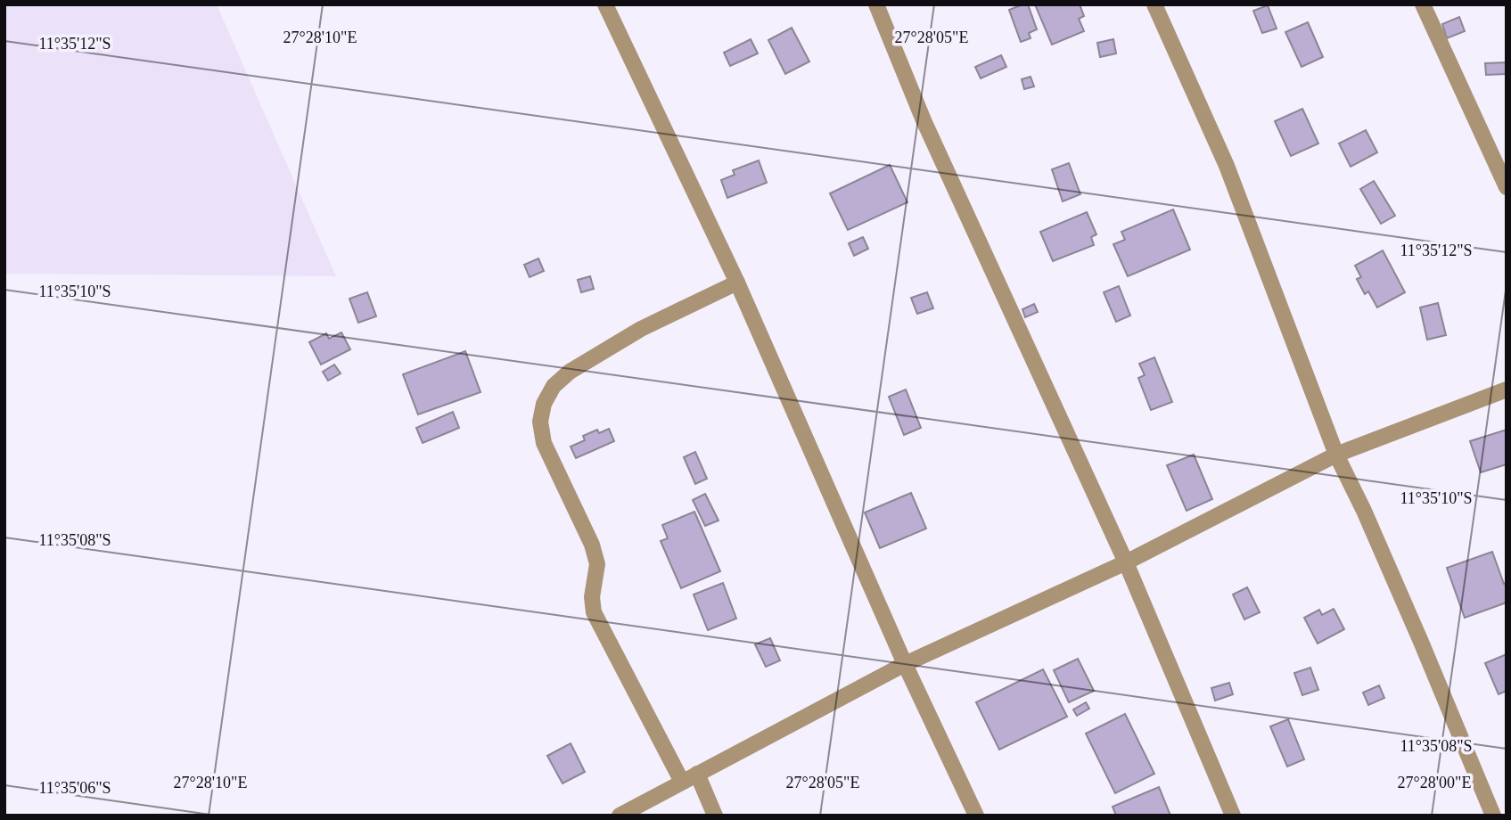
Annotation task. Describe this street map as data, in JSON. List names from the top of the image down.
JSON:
{
  "coordinates": [
    "27°28'10\"E",
    "27°28'05\"E",
    "11°35'12\"S",
    "11°35'10\"S",
    "11°35'08\"S",
    "27°28'00\"E",
    "11°35'06\"S"
  ]
}
